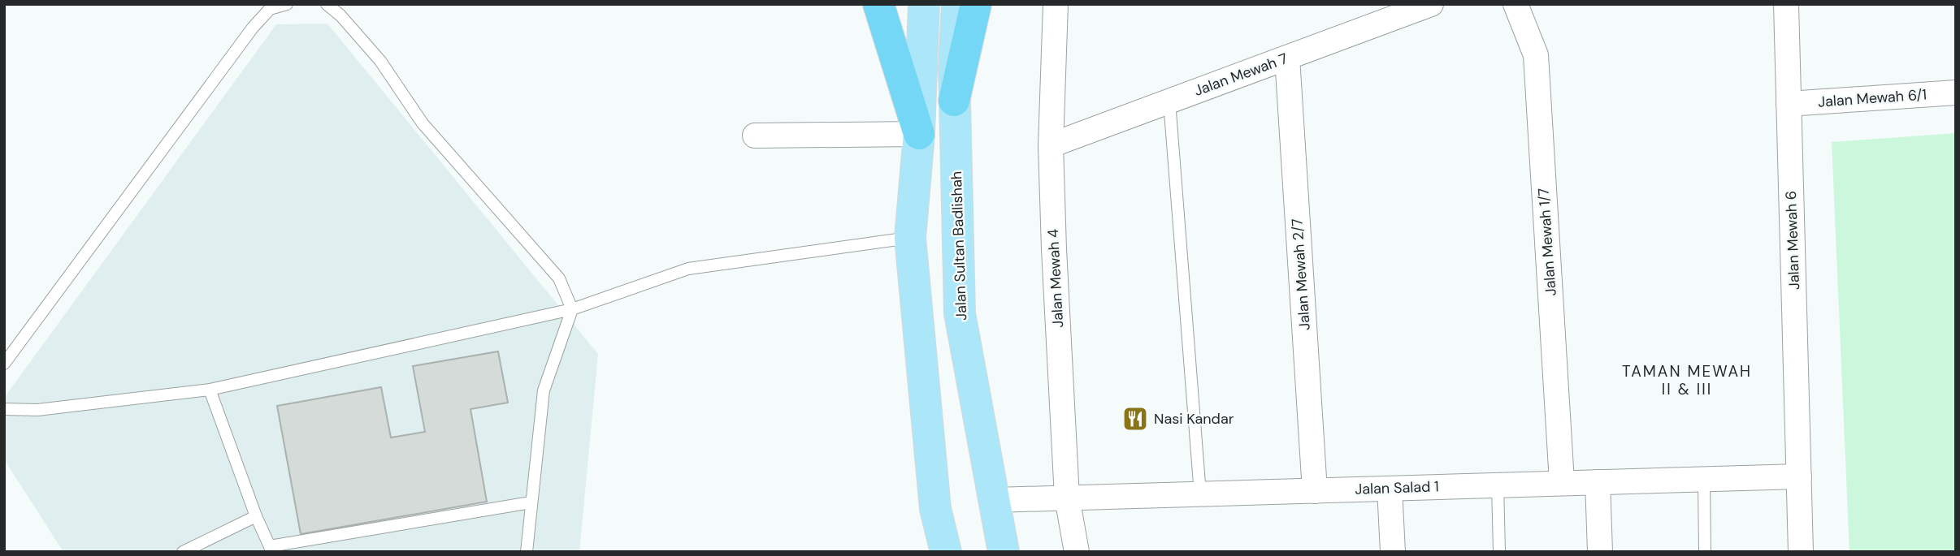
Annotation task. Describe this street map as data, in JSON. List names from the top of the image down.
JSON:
{
  "streets": {
    "main road": ["Jalan Sultan Badlishah"],
    "street": [
      "Jalan Mewah 7",
      "Jalan Mewah 6/1",
      "Jalan Mewah 6",
      "Jalan Mewah 1/7",
      "Jalan Mewah 2/7",
      "Jalan Mewah 4",
      "Jalan Salad 1"
    ]
  },
  "crossings": [
    ["Jalan Mewah 7", "Jalan Mewah 2/7"],
    ["Jalan Mewah 7", "Jalan Mewah 4"],
    ["Jalan Mewah 6/1", "Jalan Mewah 6"],
    ["Jalan Mewah 6", "Jalan Salad 1"],
    ["Jalan Mewah 1/7", "Jalan Salad 1"],
    ["Jalan Sultan Badlishah", "Jalan Salad 1"],
    ["Jalan Mewah 2/7", "Jalan Salad 1"],
    ["Jalan Mewah 4", "Jalan Salad 1"]
  ],
  "districts": ["TAMAN MEWAH II & III"],
  "places": {
    "restaurant": ["Nasi Kandar"]
  }
}
